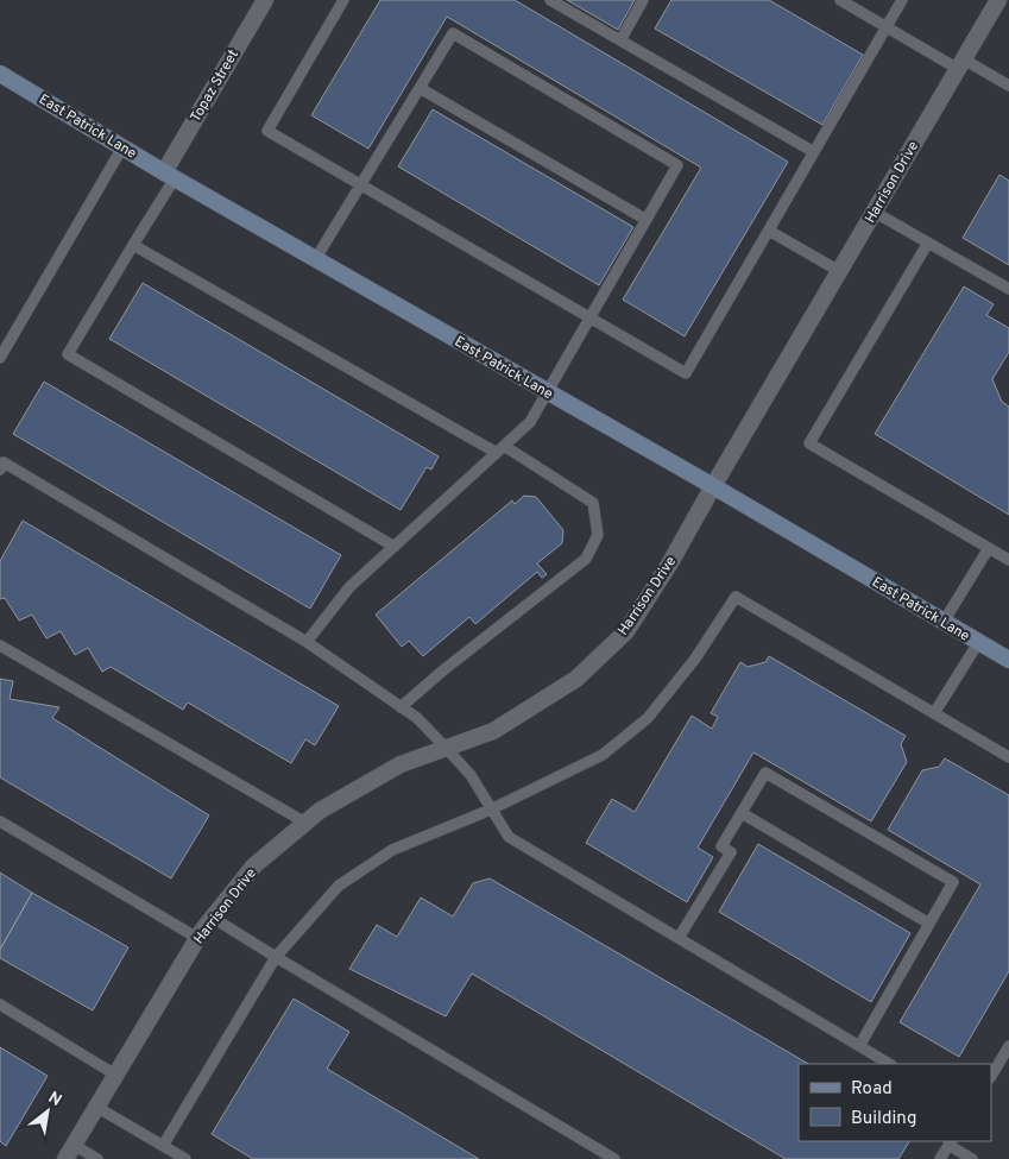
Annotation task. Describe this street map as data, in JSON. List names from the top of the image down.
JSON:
{
  "streets": {
    "main road": ["East Patrick Lane"],
    "street": ["Topaz Street", "Harrison Drive"]
  },
  "crossings": [
    ["Topaz Street", "East Patrick Lane"],
    ["East Patrick Lane", "Harrison Drive"]
  ],
  "legend": ["Road", "Building"],
  "north": "top right"
}
